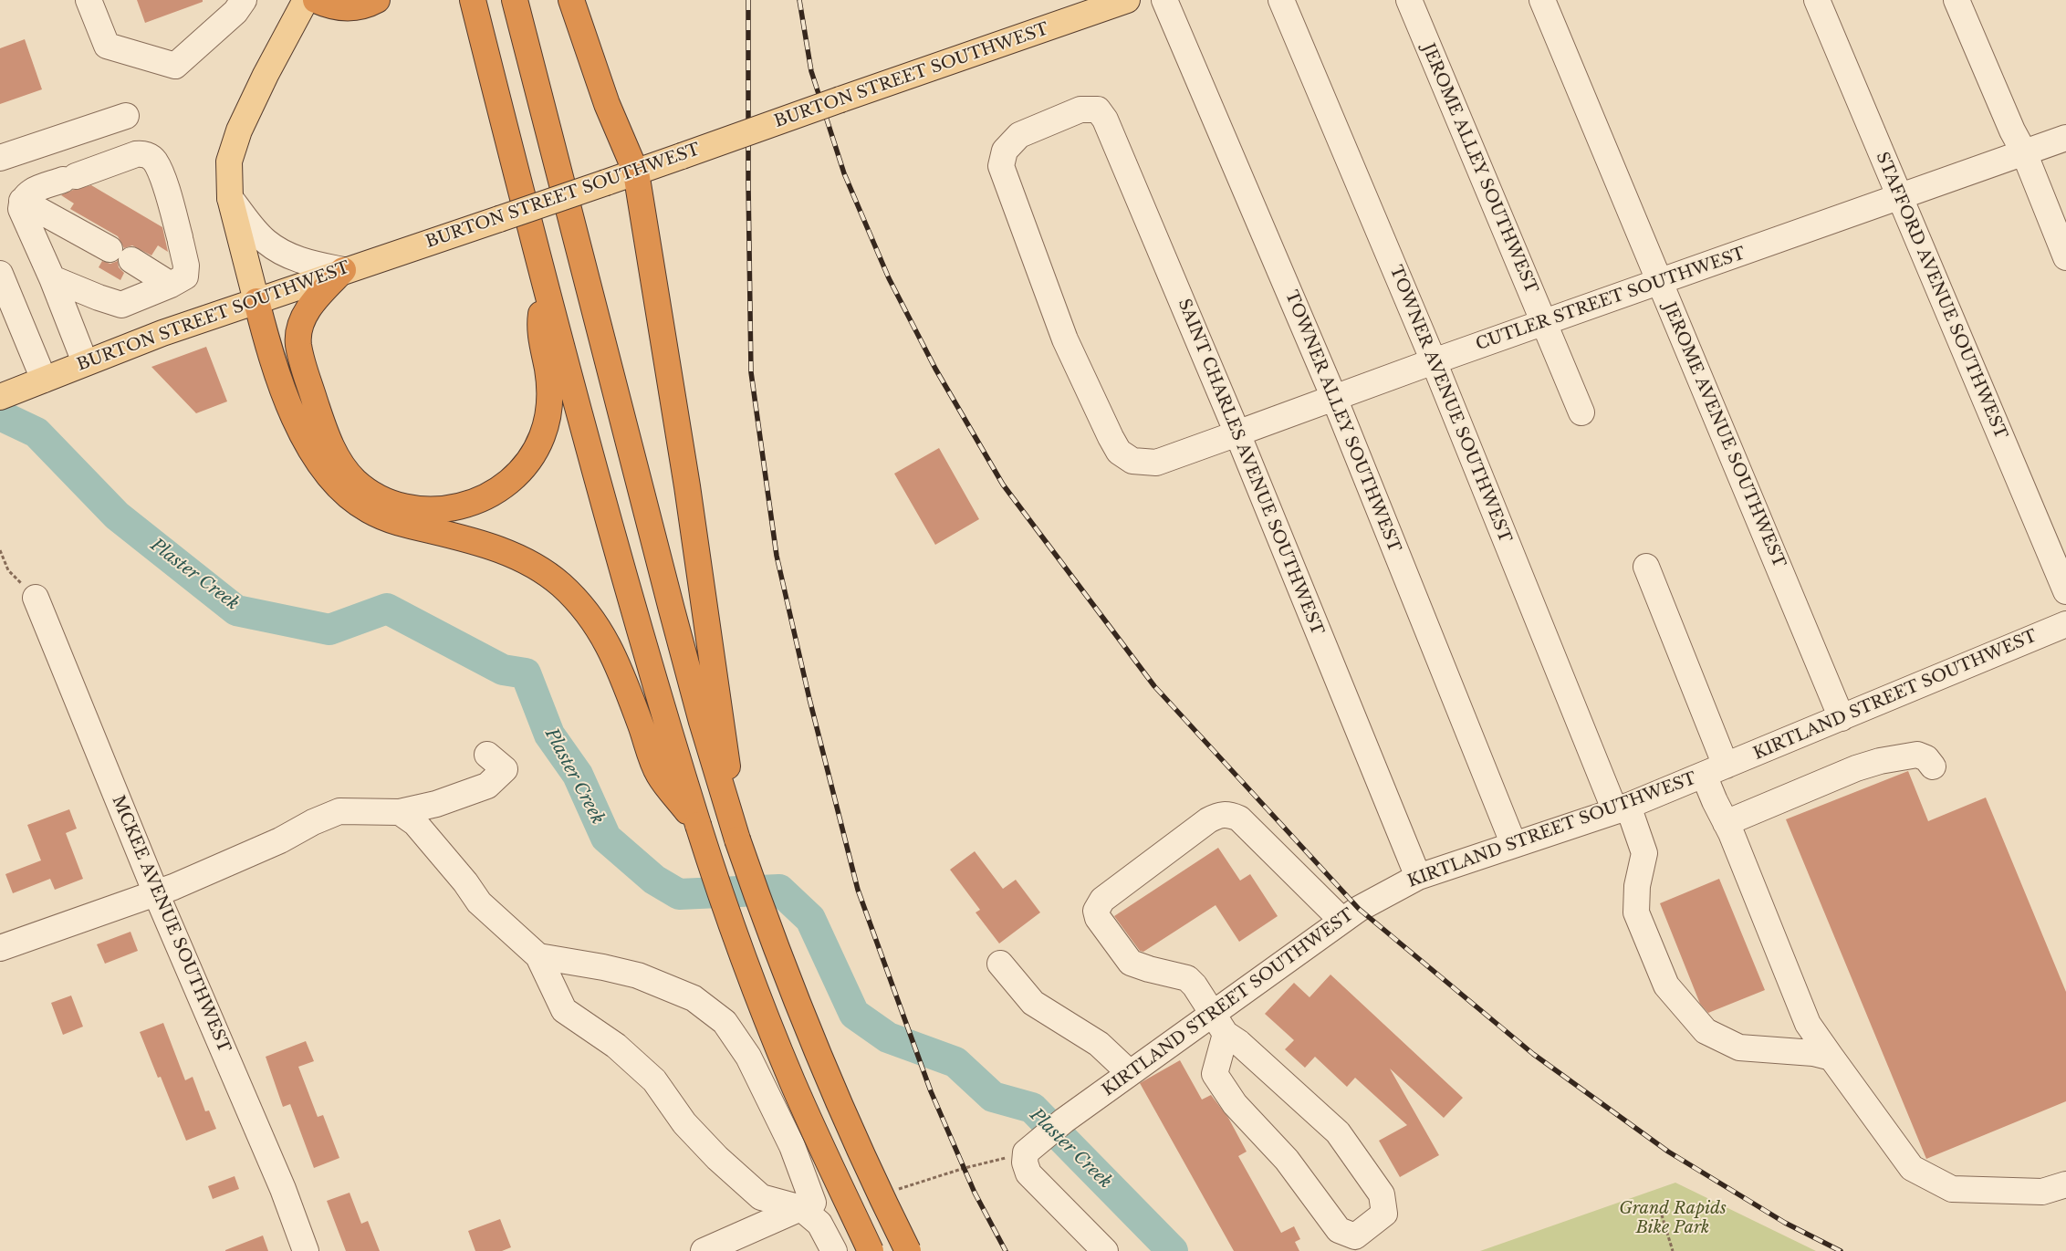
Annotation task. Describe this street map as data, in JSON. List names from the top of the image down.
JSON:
{
  "streets": {
    "main road": ["BURTON STREET SOUTHWEST"],
    "street": [
      "JEROME ALLEY SOUTHWEST",
      "STAFFORD AVENUE SOUTHWEST",
      "CUTLER STREET SOUTHWEST",
      "TOWNER AVENUE SOUTHWEST",
      "TOWNER ALLEY SOUTHWEST",
      "JEROME AVENUE SOUTHWEST",
      "SAINT CHARLES AVENUE SOUTHWEST",
      "KIRTLAND STREET SOUTHWEST",
      "MCKEE AVENUE SOUTHWEST"
    ]
  },
  "crossings": [
    ["JEROME ALLEY SOUTHWEST", "CUTLER STREET SOUTHWEST"],
    ["STAFFORD AVENUE SOUTHWEST", "CUTLER STREET SOUTHWEST"],
    ["CUTLER STREET SOUTHWEST", "TOWNER AVENUE SOUTHWEST"],
    ["CUTLER STREET SOUTHWEST", "TOWNER ALLEY SOUTHWEST"],
    ["CUTLER STREET SOUTHWEST", "JEROME AVENUE SOUTHWEST"],
    ["CUTLER STREET SOUTHWEST", "SAINT CHARLES AVENUE SOUTHWEST"],
    ["TOWNER AVENUE SOUTHWEST", "KIRTLAND STREET SOUTHWEST"],
    ["TOWNER ALLEY SOUTHWEST", "KIRTLAND STREET SOUTHWEST"],
    ["JEROME AVENUE SOUTHWEST", "KIRTLAND STREET SOUTHWEST"],
    ["SAINT CHARLES AVENUE SOUTHWEST", "KIRTLAND STREET SOUTHWEST"]
  ],
  "water": ["Plaster Creek"],
  "parks": ["Grand Rapids Bike Park"]
}
